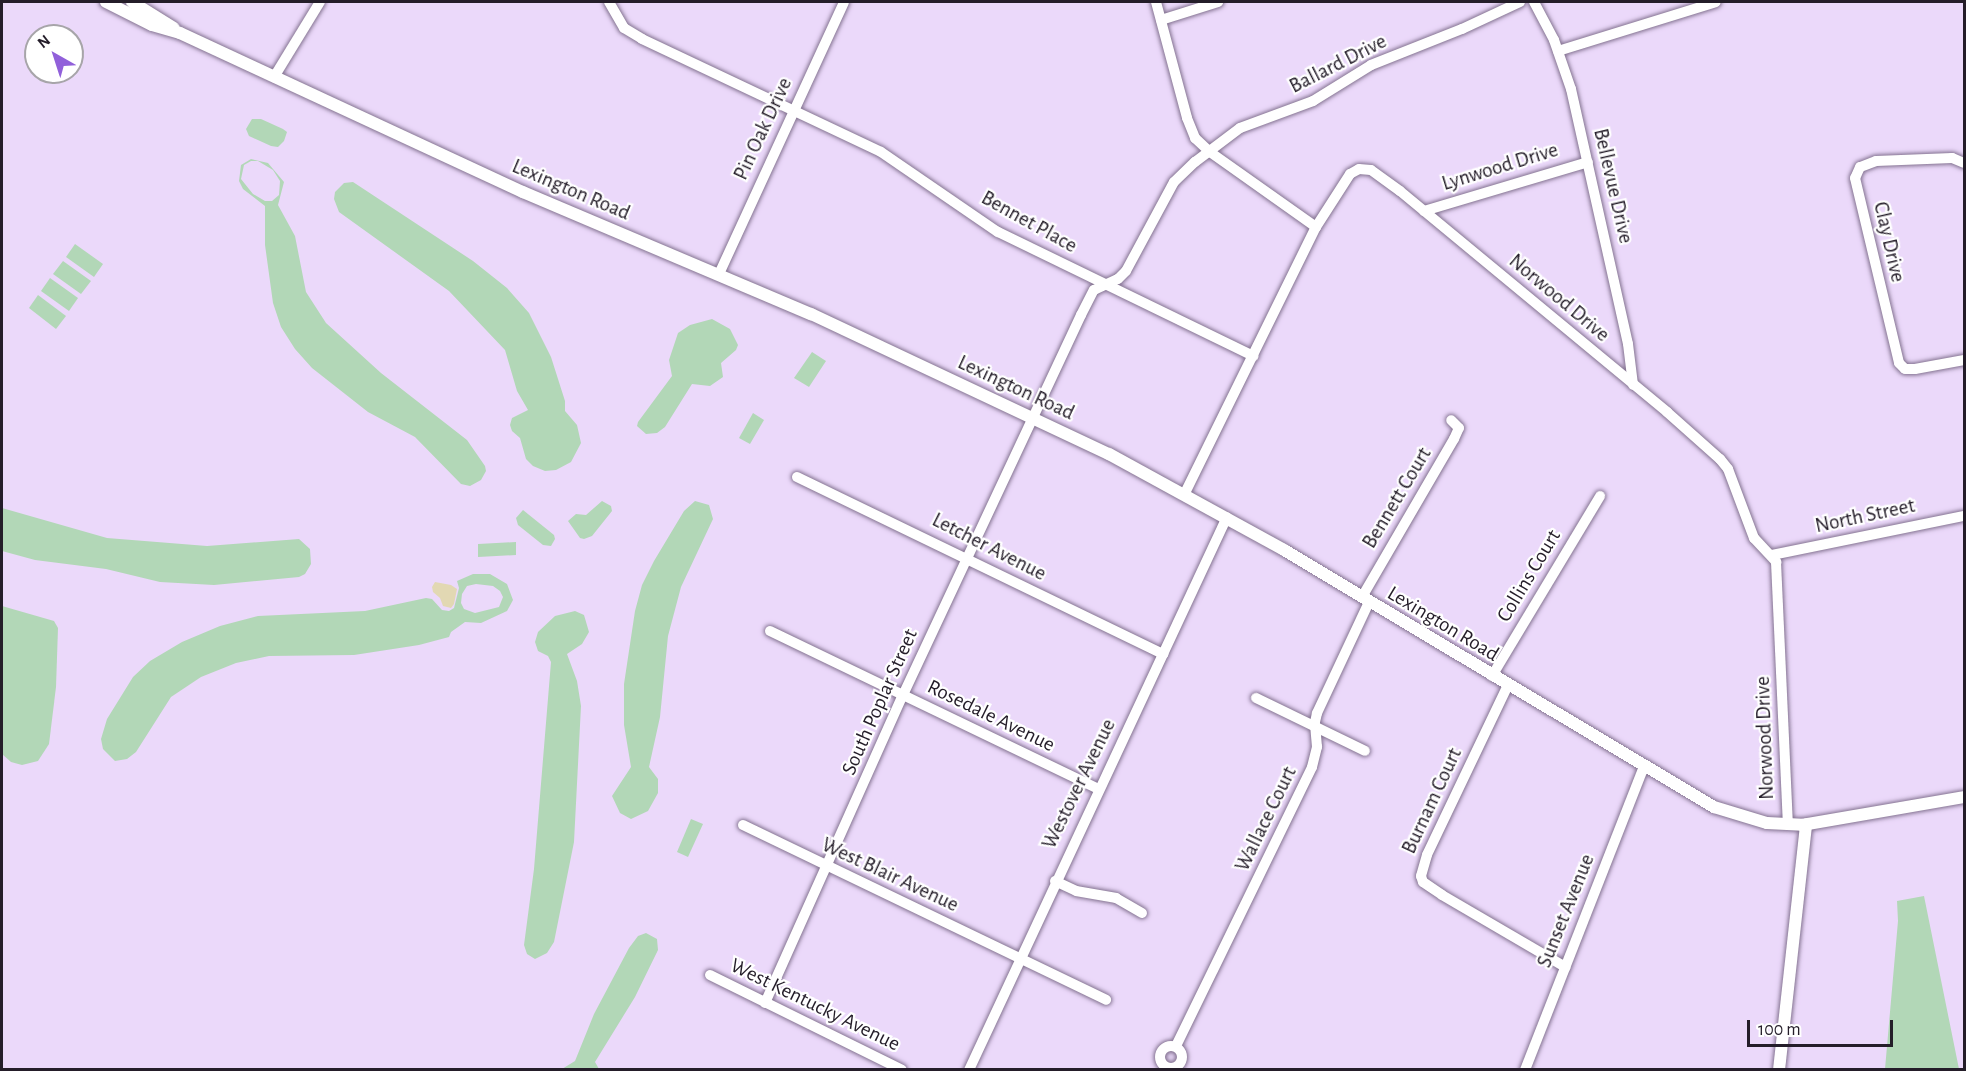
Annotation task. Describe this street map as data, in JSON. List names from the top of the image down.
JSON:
{
  "streets": {
    "main road": ["Lexington Road"],
    "street": [
      "Ballard Drive",
      "Pin Oak Drive",
      "Lynwood Drive",
      "Bellevue Drive",
      "Bennet Place",
      "Clay Drive",
      "Norwood Drive",
      "Bennett Court",
      "North Street",
      "Letcher Avenue",
      "Collins Court",
      "South Poplar Street",
      "Rosedale Avenue",
      "Westover Avenue",
      "Burnam Court",
      "Wallace Court",
      "West Blair Avenue",
      "Sunset Avenue",
      "West Kentucky Avenue"
    ]
  },
  "crossings": [
    ["Ballard Drive", "Bennet Place"],
    ["Ballard Drive", "South Poplar Street"],
    ["Pin Oak Drive", "Lexington Road"],
    ["Pin Oak Drive", "Bennet Place"],
    ["Lynwood Drive", "Bellevue Drive"],
    ["Lynwood Drive", "Norwood Drive"],
    ["Bellevue Drive", "Norwood Drive"],
    ["Lexington Road", "Norwood Drive"],
    ["Lexington Road", "Bennett Court"],
    ["Lexington Road", "Collins Court"],
    ["Lexington Road", "South Poplar Street"],
    ["Lexington Road", "Westover Avenue"],
    ["Lexington Road", "Burnam Court"],
    ["Lexington Road", "Wallace Court"],
    ["Lexington Road", "Sunset Avenue"],
    ["Bennet Place", "Norwood Drive"],
    ["Bennet Place", "South Poplar Street"],
    ["Norwood Drive", "North Street"],
    ["Bennett Court", "Wallace Court"],
    ["Letcher Avenue", "South Poplar Street"],
    ["Letcher Avenue", "Westover Avenue"],
    ["South Poplar Street", "Rosedale Avenue"],
    ["South Poplar Street", "West Blair Avenue"],
    ["South Poplar Street", "West Kentucky Avenue"],
    ["Rosedale Avenue", "Westover Avenue"],
    ["Westover Avenue", "West Blair Avenue"],
    ["Burnam Court", "Sunset Avenue"]
  ],
  "scale_bar": "100 m",
  "north": "top left"
}
